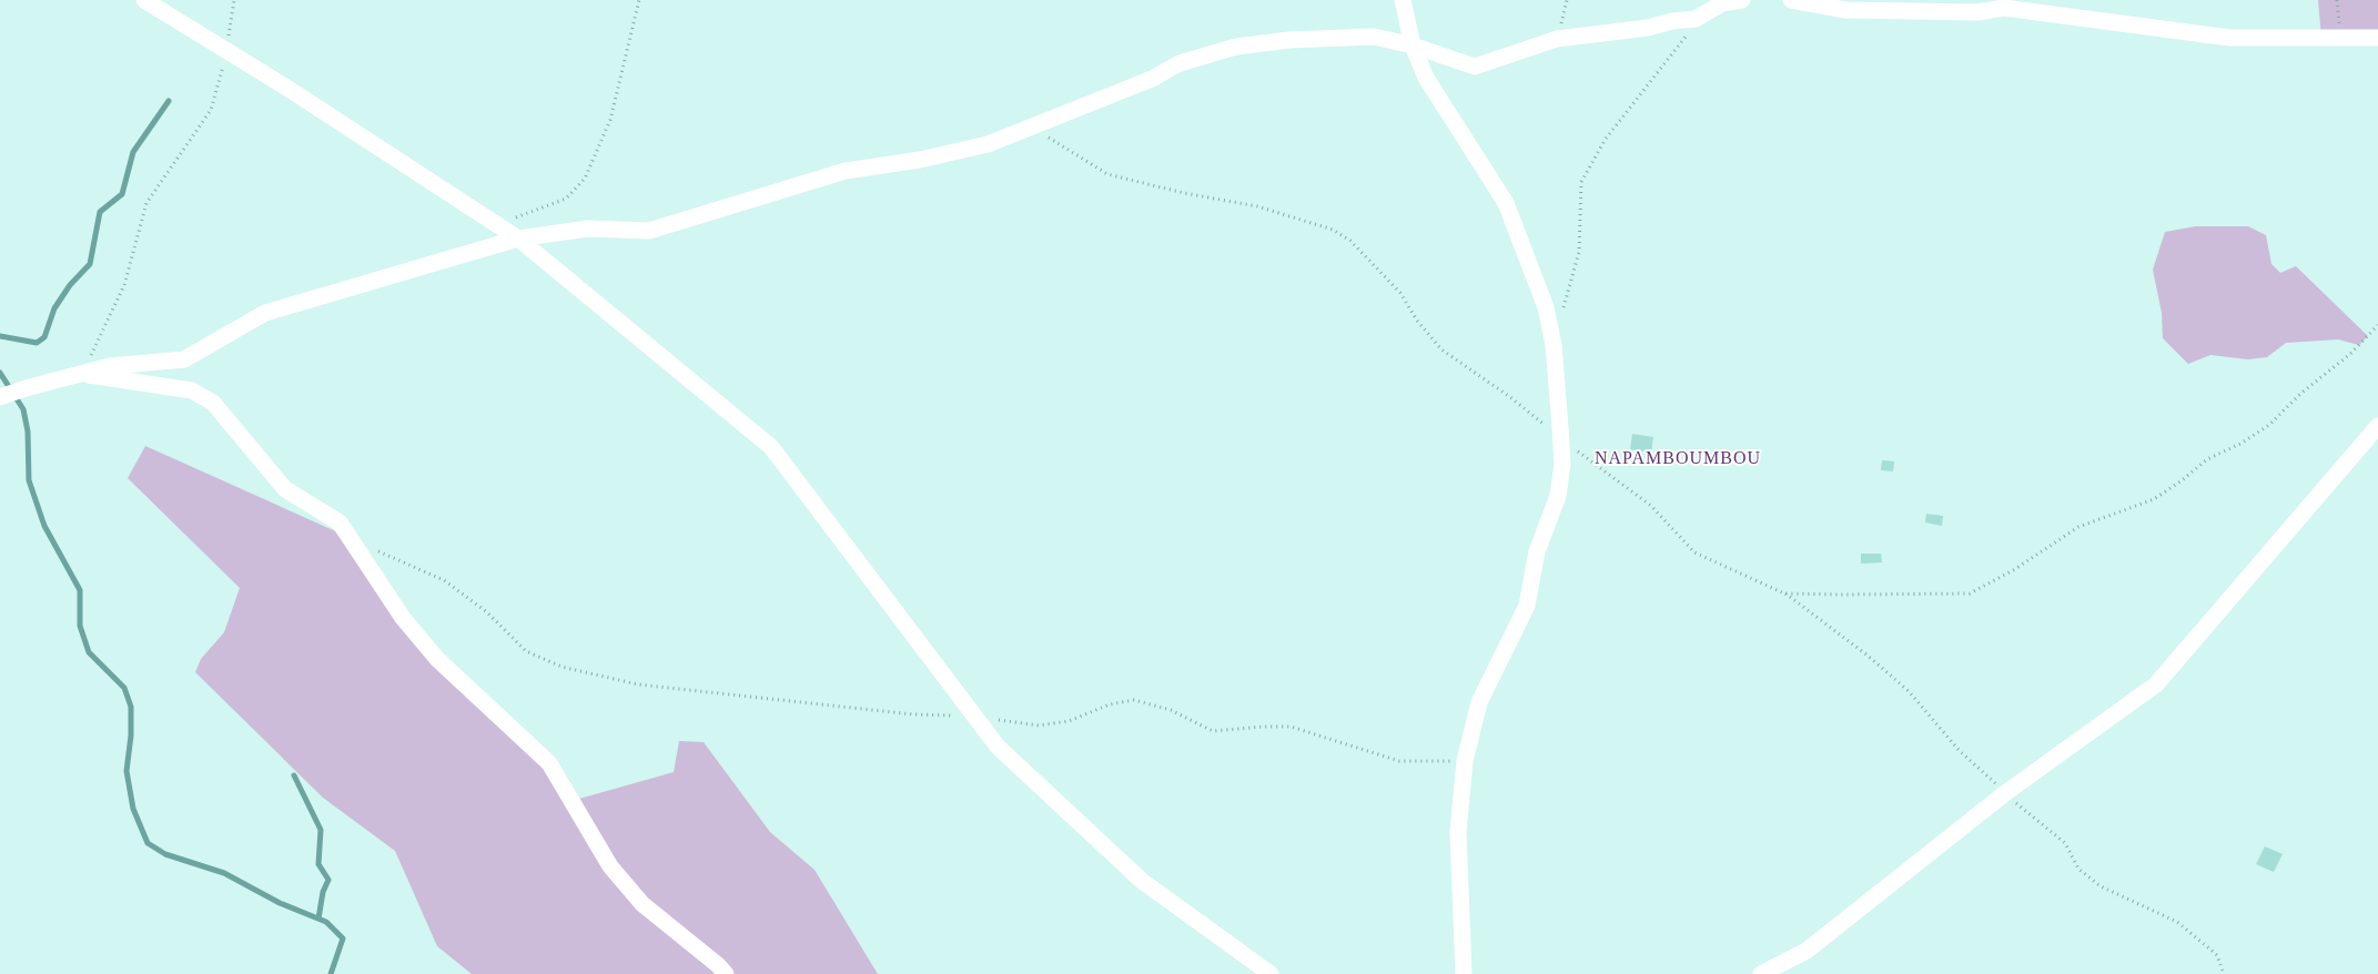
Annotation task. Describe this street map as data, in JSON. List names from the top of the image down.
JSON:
{
  "districts": ["NAPAMBOUMBOU"]
}
